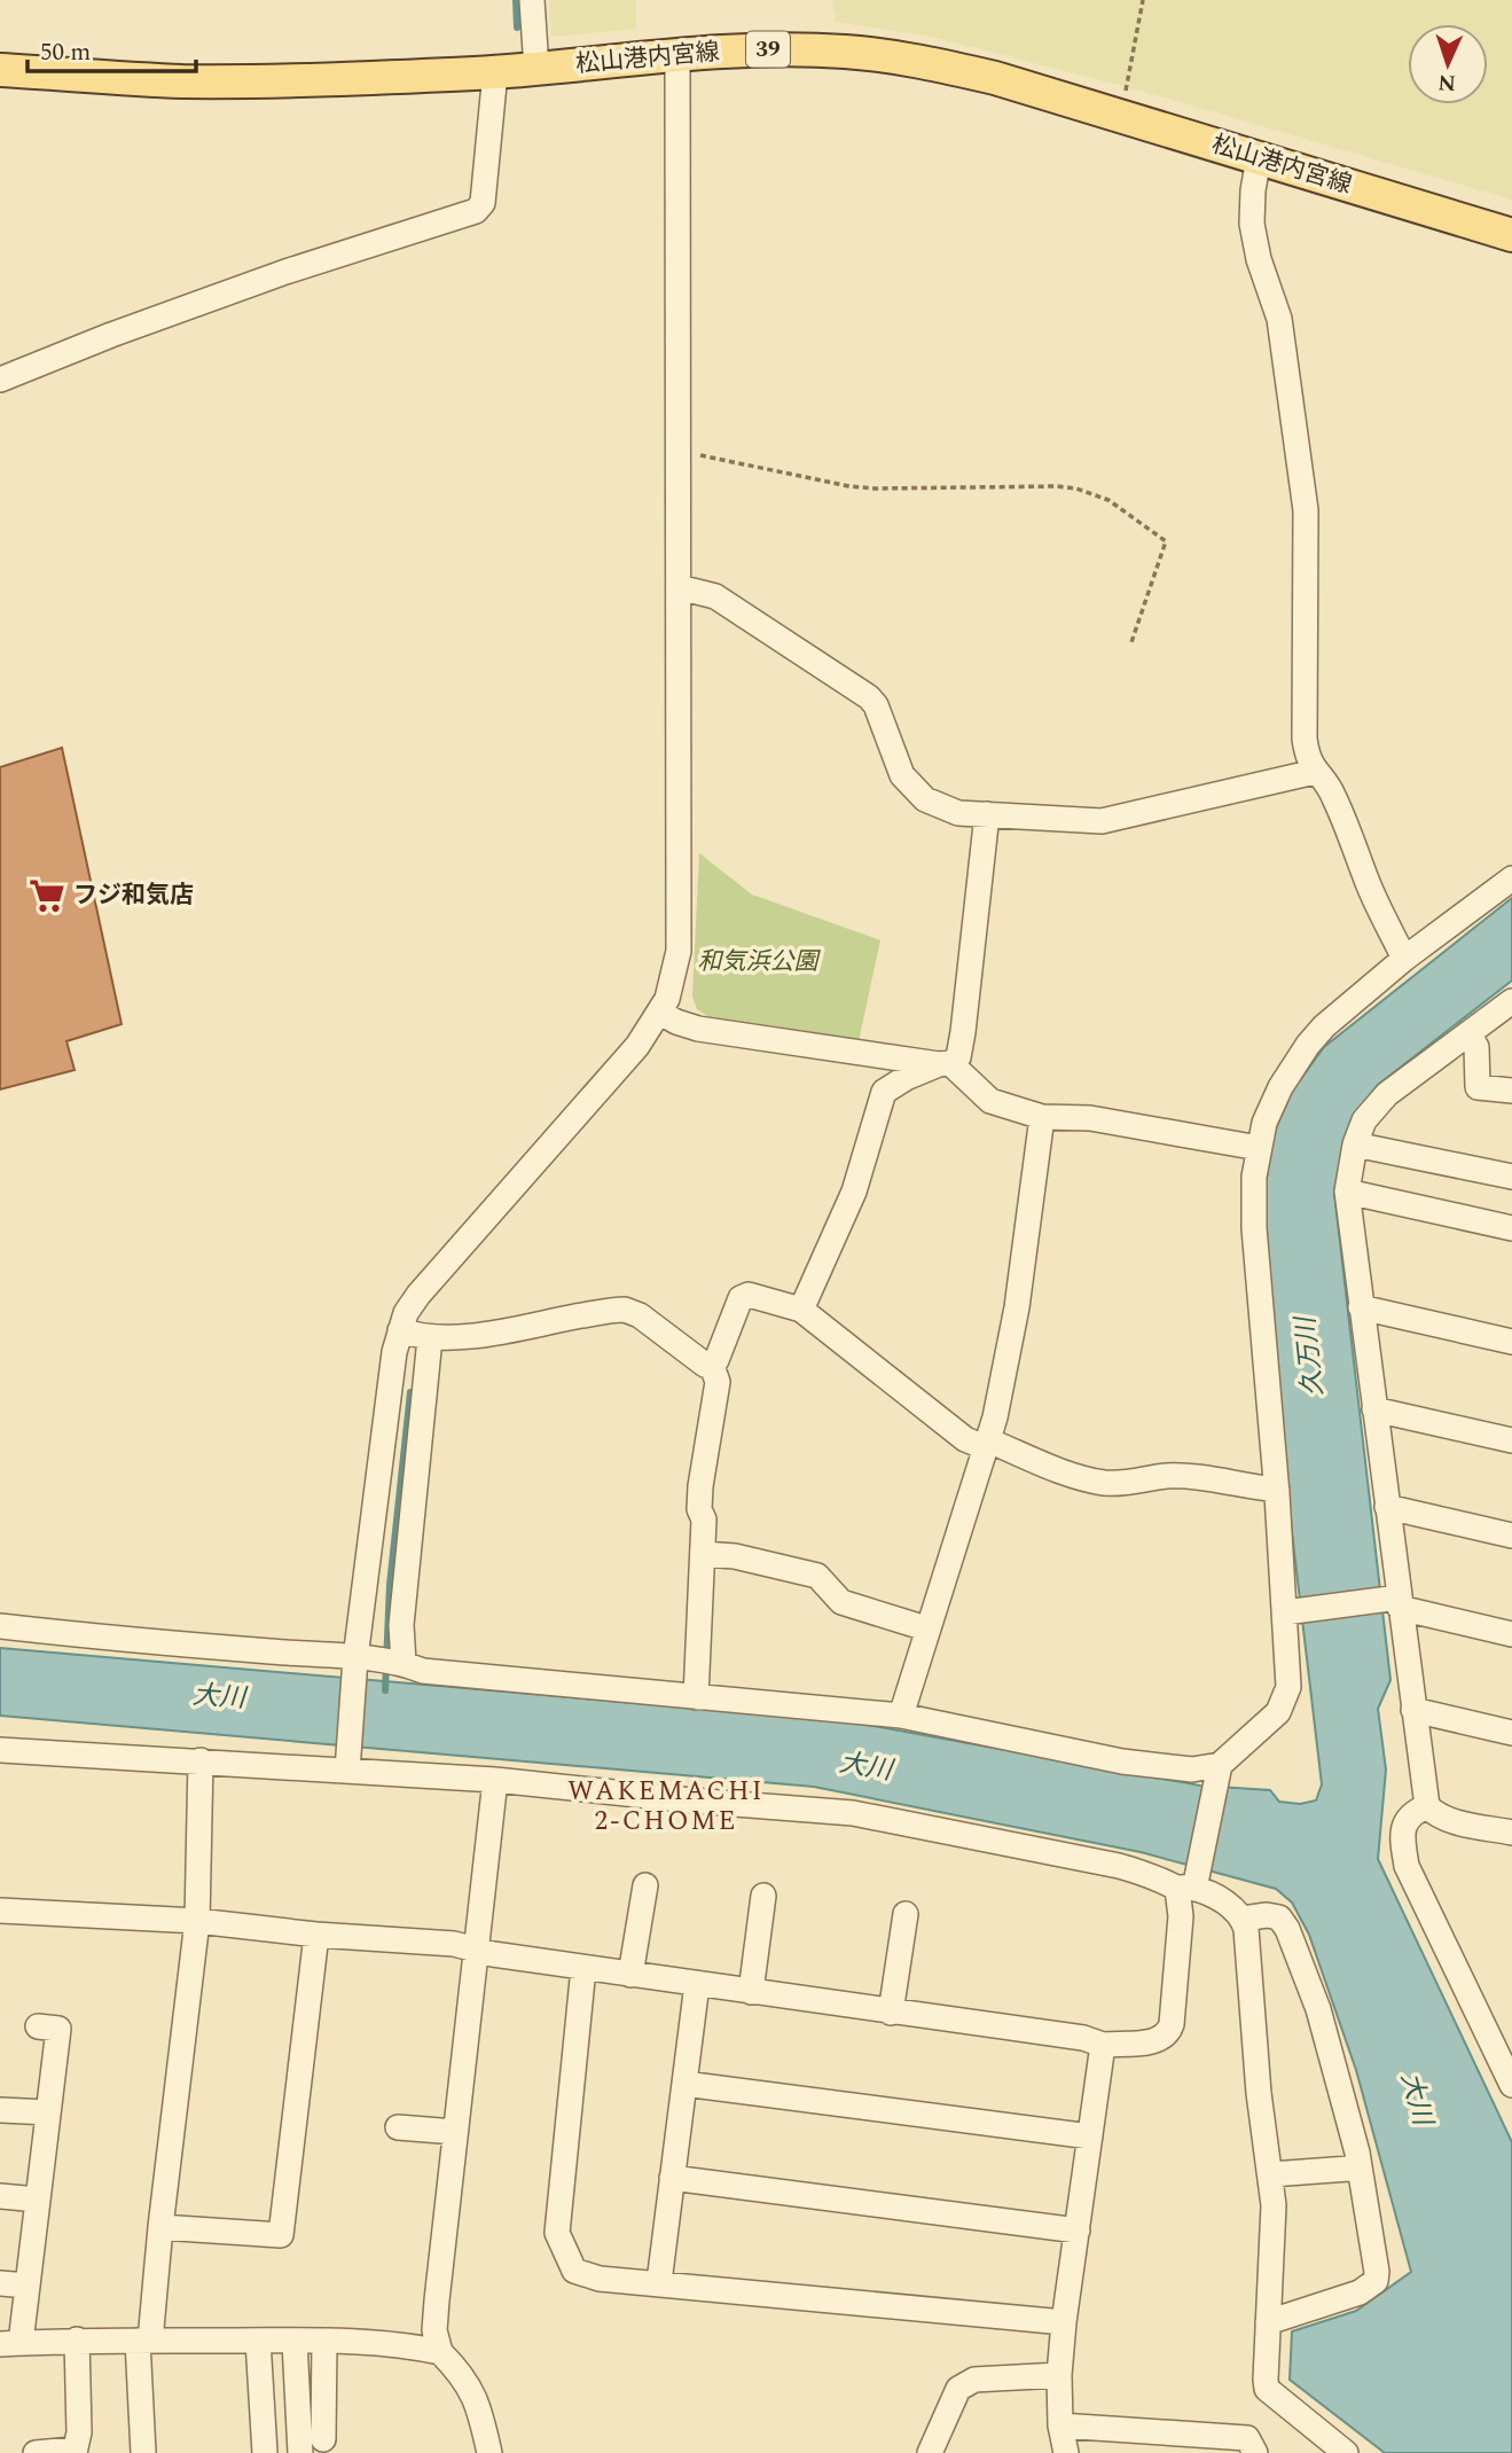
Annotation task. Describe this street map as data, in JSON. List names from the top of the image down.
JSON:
{
  "streets": {
    "main road": ["39", "松山港内宮線"]
  },
  "districts": ["WAKEMACHI 2-CHOME"],
  "water": ["久万川", "大川"],
  "parks": ["和気浜公園"],
  "places": {
    "supermarket": ["フジ和気店"]
  },
  "scale_bar": "50 m",
  "north": "bottom"
}
